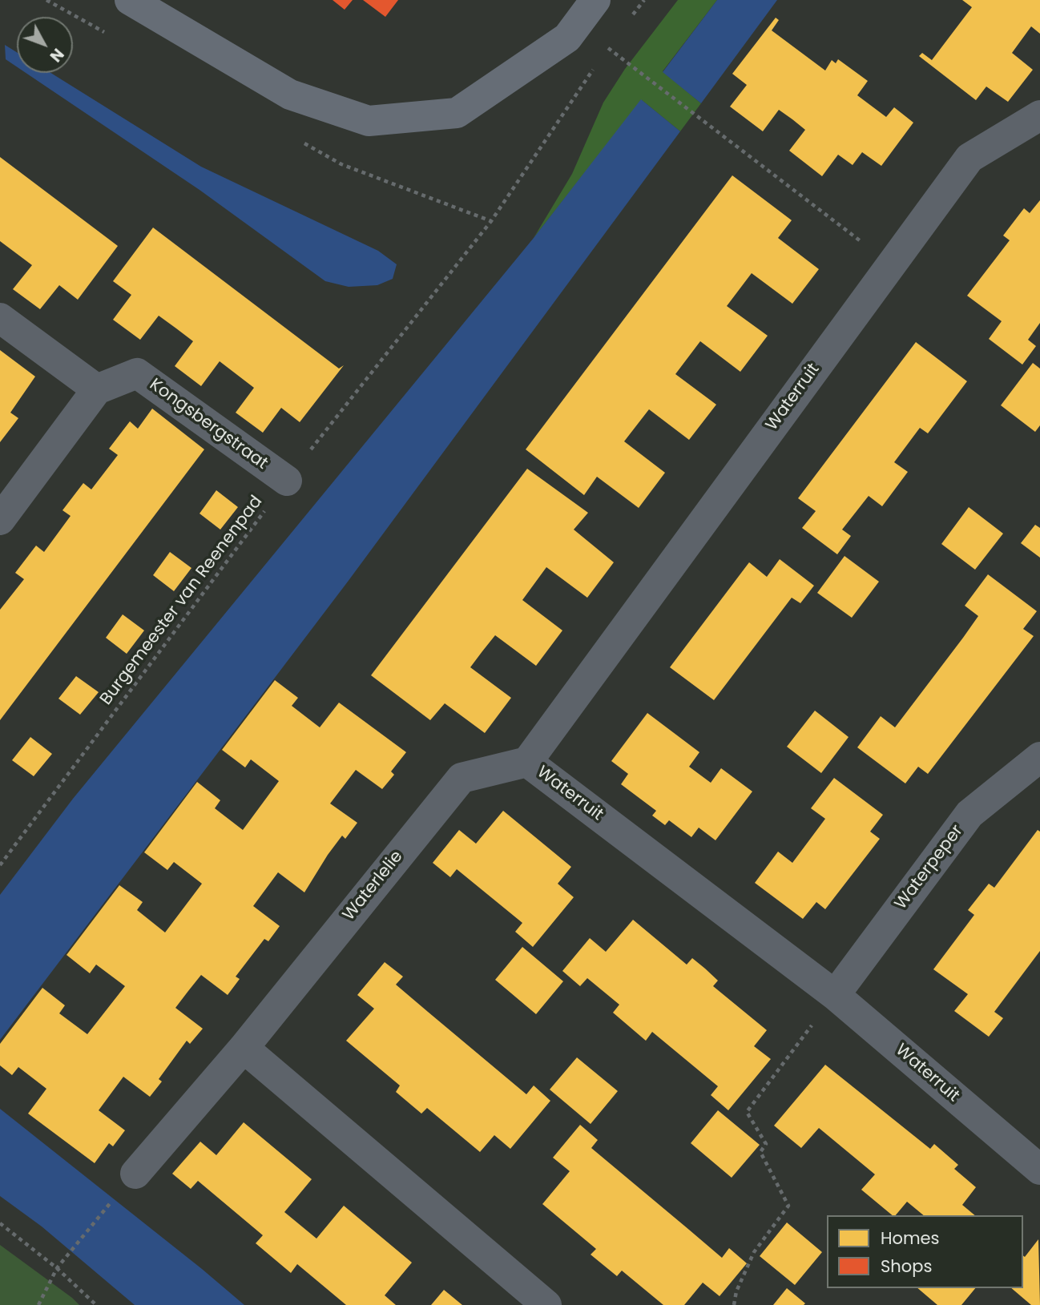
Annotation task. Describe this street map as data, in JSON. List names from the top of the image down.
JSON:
{
  "streets": {
    "street": [
      "Waterruit",
      "Kongsbergstraat",
      "Waterpeper",
      "Waterlelie"
    ],
    "path": ["Burgemeester van Reenenpad"]
  },
  "crossings": [
    ["Waterruit", "Waterpeper"],
    ["Waterruit", "Waterlelie"],
    ["Kongsbergstraat", "Burgemeester van Reenenpad"]
  ],
  "legend": ["Homes", "Shops"],
  "north": "bottom right"
}
